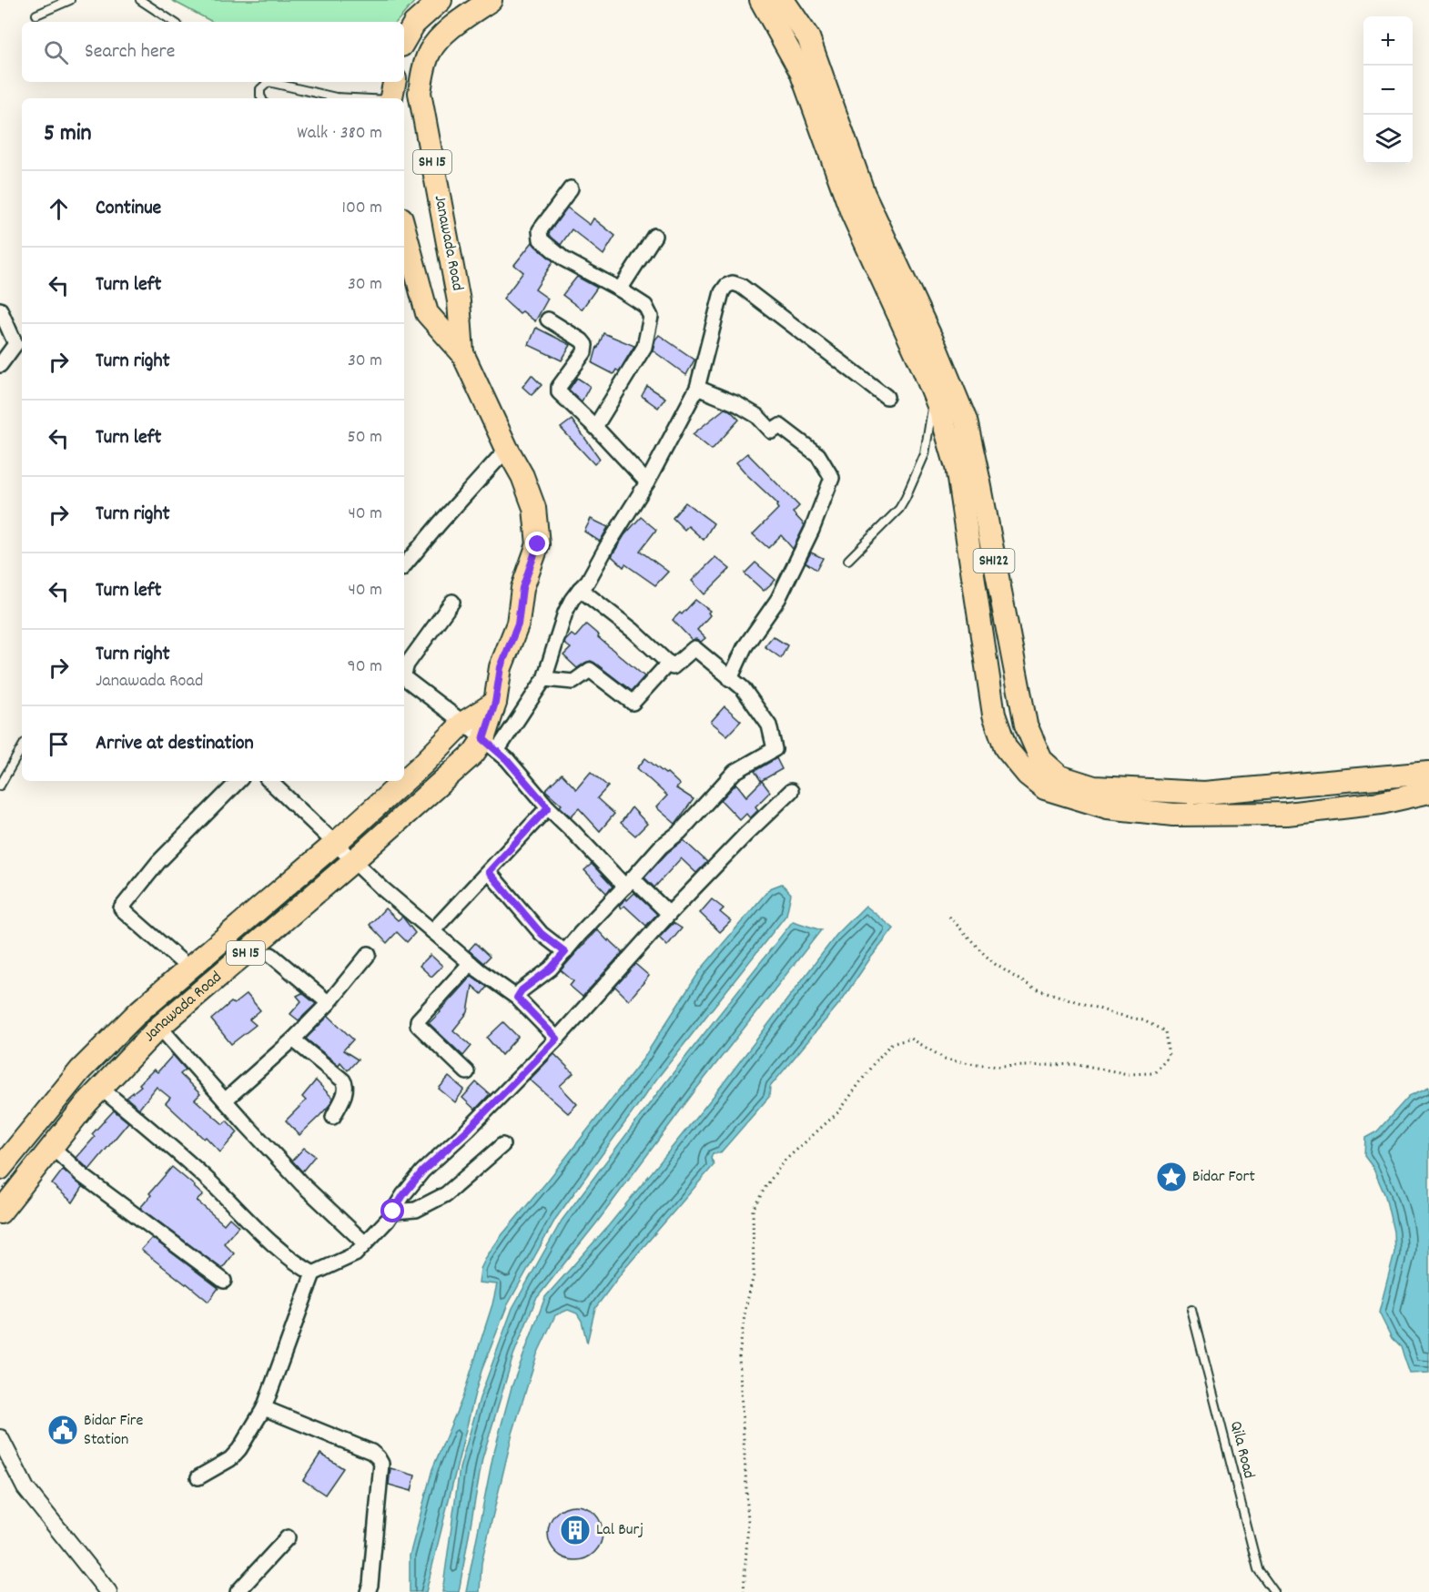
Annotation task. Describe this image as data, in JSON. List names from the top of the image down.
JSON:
{
  "streets": {
    "main road": ["SH 15", "Janawada Road", "SH122"],
    "lane": ["Qila Road"]
  },
  "places": {
    "place": ["Bidar Fort"],
    "public building": ["Bidar Fire Station"],
    "building": ["Lal Burj"]
  },
  "page": {
    "map_buttons": ["+", "−"],
    "search": "Search here",
    "heading": ["5 min", "Walk · 380 m"],
    "list": [
      ["Continue", "100 m"],
      ["Turn left", "30 m"],
      ["Turn right", "30 m"],
      ["Turn left", "50 m"],
      ["Turn right", "40 m"],
      ["Turn left", "40 m"],
      ["Turn right", "Janawada Road", "90 m"],
      "Arrive at destination"
    ]
  }
}
